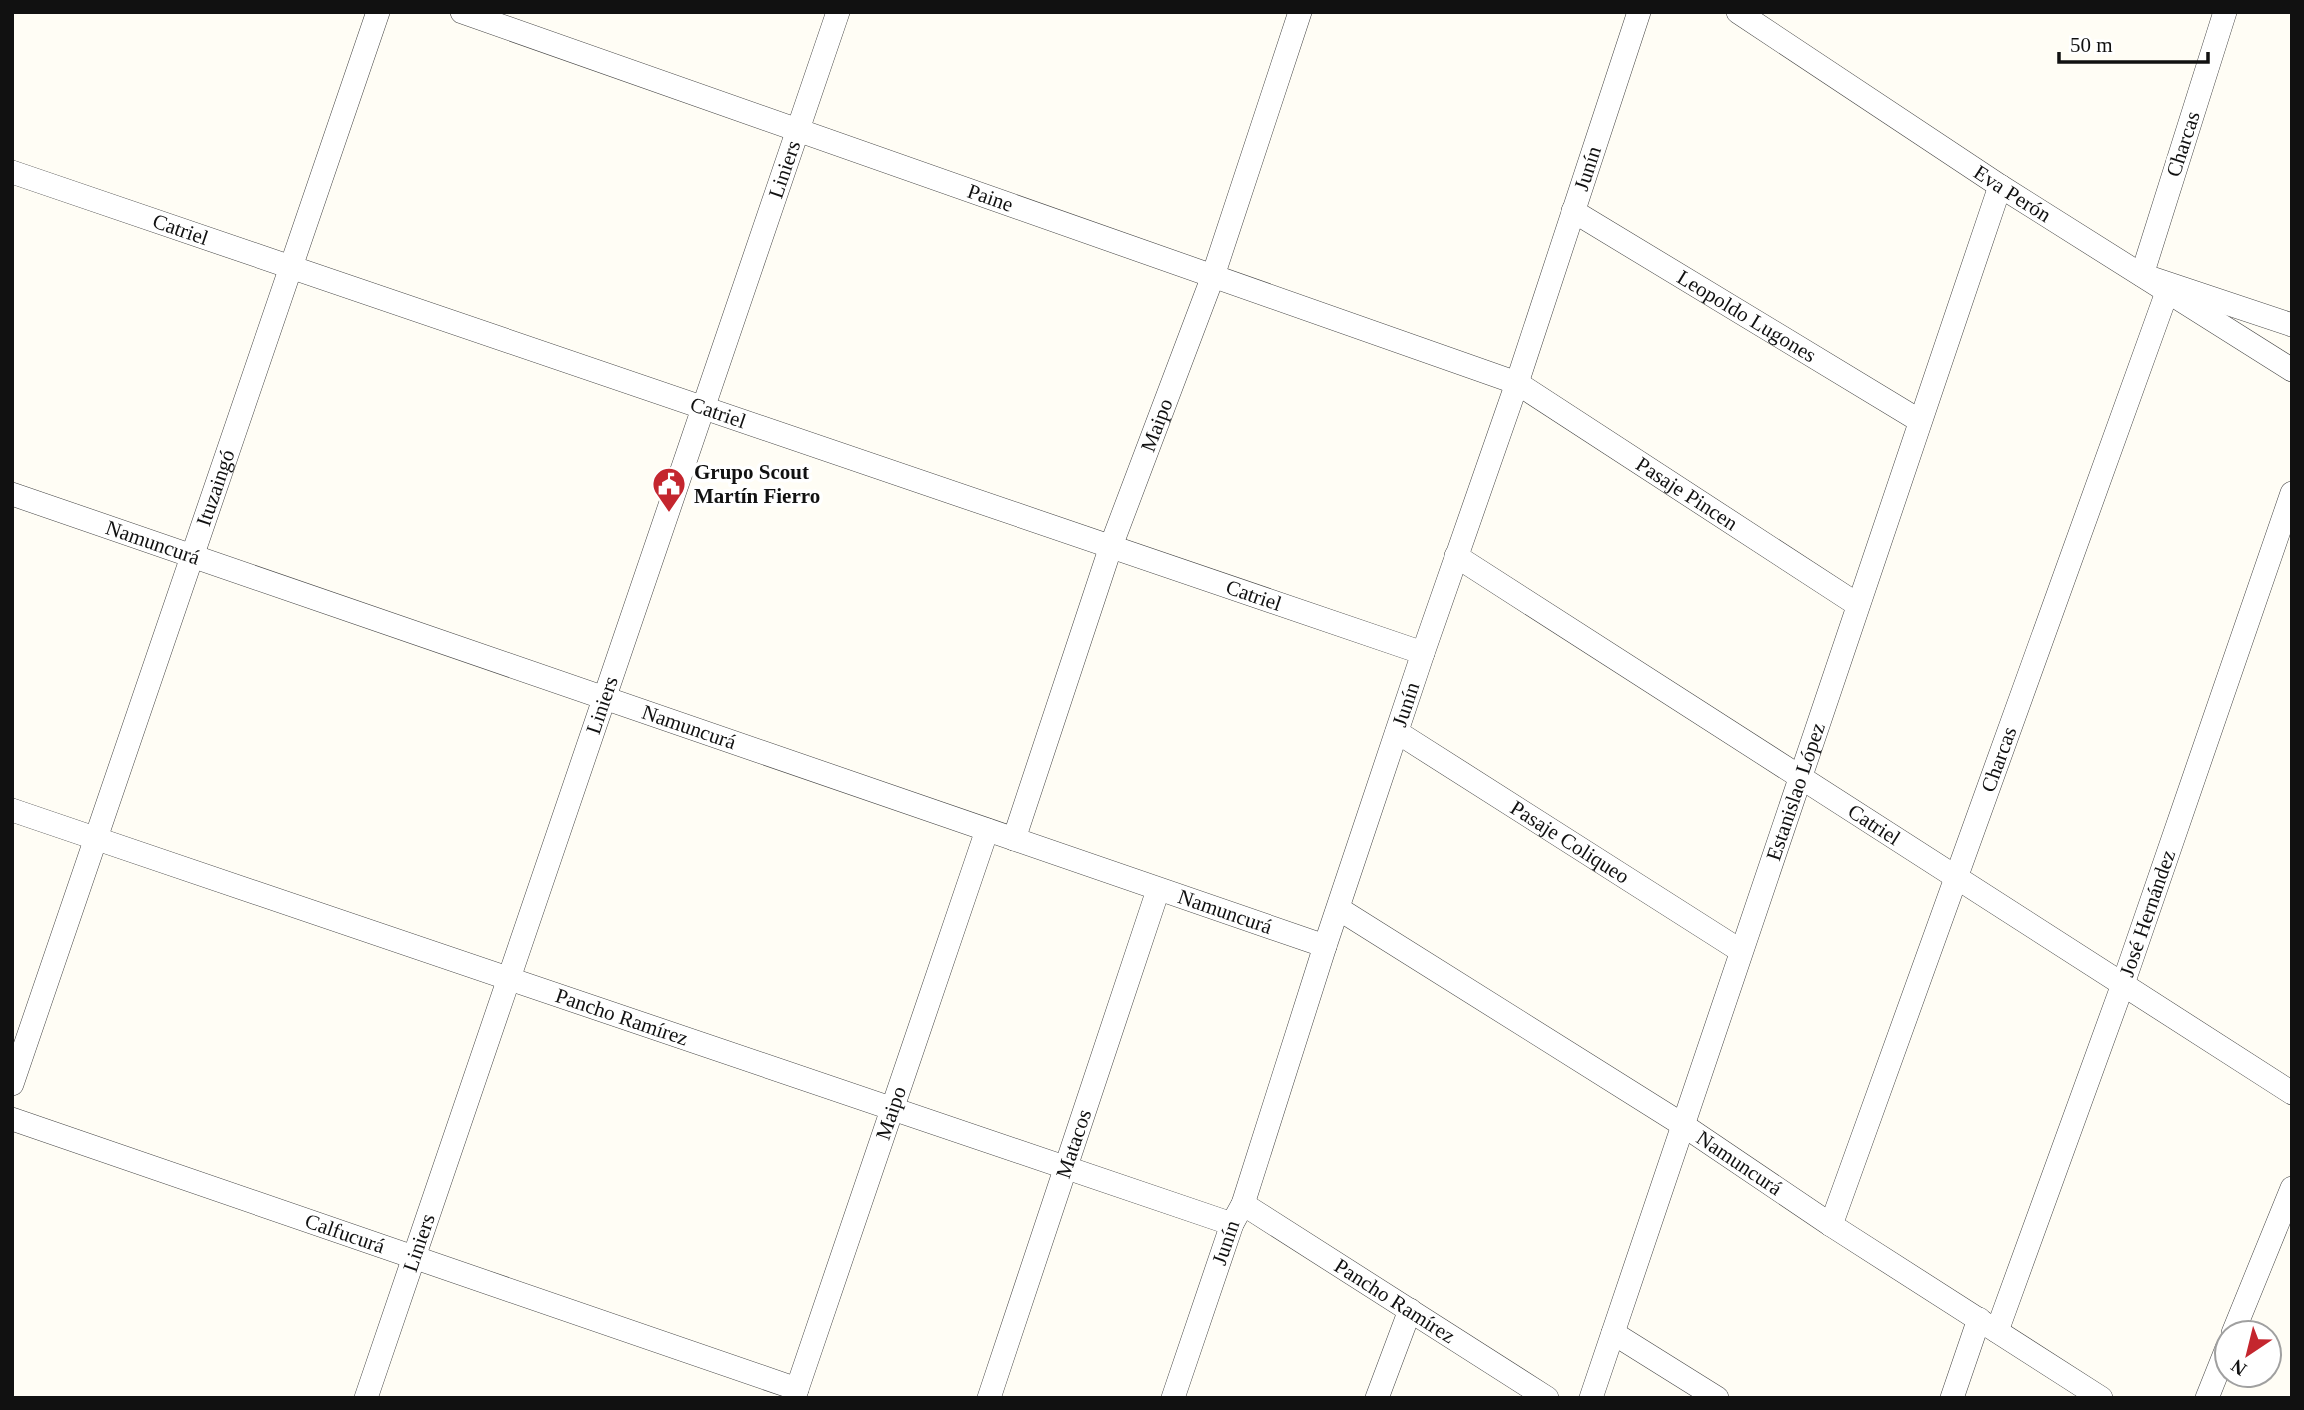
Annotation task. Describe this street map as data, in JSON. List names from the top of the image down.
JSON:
{
  "streets": {
    "street": [
      "Charcas",
      "Liniers",
      "Junín",
      "Eva Perón",
      "Paine",
      "Catriel",
      "Leopoldo Lugones",
      "Maipo",
      "Ituzaingó",
      "Pasaje Pincen",
      "Namuncurá",
      "Estanislao López",
      "Pasaje Coliqueo",
      "José Hernández",
      "Pancho Ramírez",
      "Matacos",
      "Calfucurá"
    ]
  },
  "crossings": [
    ["Charcas", "Eva Perón"],
    ["Charcas", "Catriel"],
    ["Charcas", "Namuncurá"],
    ["Liniers", "Paine"],
    ["Liniers", "Catriel"],
    ["Liniers", "Namuncurá"],
    ["Liniers", "Pancho Ramírez"],
    ["Liniers", "Calfucurá"],
    ["Junín", "Paine"],
    ["Junín", "Catriel"],
    ["Junín", "Leopoldo Lugones"],
    ["Junín", "Pasaje Pincen"],
    ["Junín", "Namuncurá"],
    ["Junín", "Pasaje Coliqueo"],
    ["Junín", "Pancho Ramírez"],
    ["Eva Perón", "Estanislao López"],
    ["Paine", "Maipo"],
    ["Paine", "Pasaje Pincen"],
    ["Catriel", "Maipo"],
    ["Catriel", "Ituzaingó"],
    ["Catriel", "Estanislao López"],
    ["Catriel", "José Hernández"],
    ["Leopoldo Lugones", "Estanislao López"],
    ["Maipo", "Namuncurá"],
    ["Maipo", "Pancho Ramírez"],
    ["Maipo", "Calfucurá"],
    ["Ituzaingó", "Namuncurá"],
    ["Ituzaingó", "Pancho Ramírez"],
    ["Pasaje Pincen", "Estanislao López"],
    ["Namuncurá", "Estanislao López"],
    ["Namuncurá", "José Hernández"],
    ["Namuncurá", "Matacos"],
    ["Estanislao López", "Pasaje Coliqueo"],
    ["Pancho Ramírez", "Matacos"]
  ],
  "places": {
    "public building": ["Grupo Scout Martín Fierro"]
  },
  "scale_bar": "50 m",
  "north": "bottom left"
}
